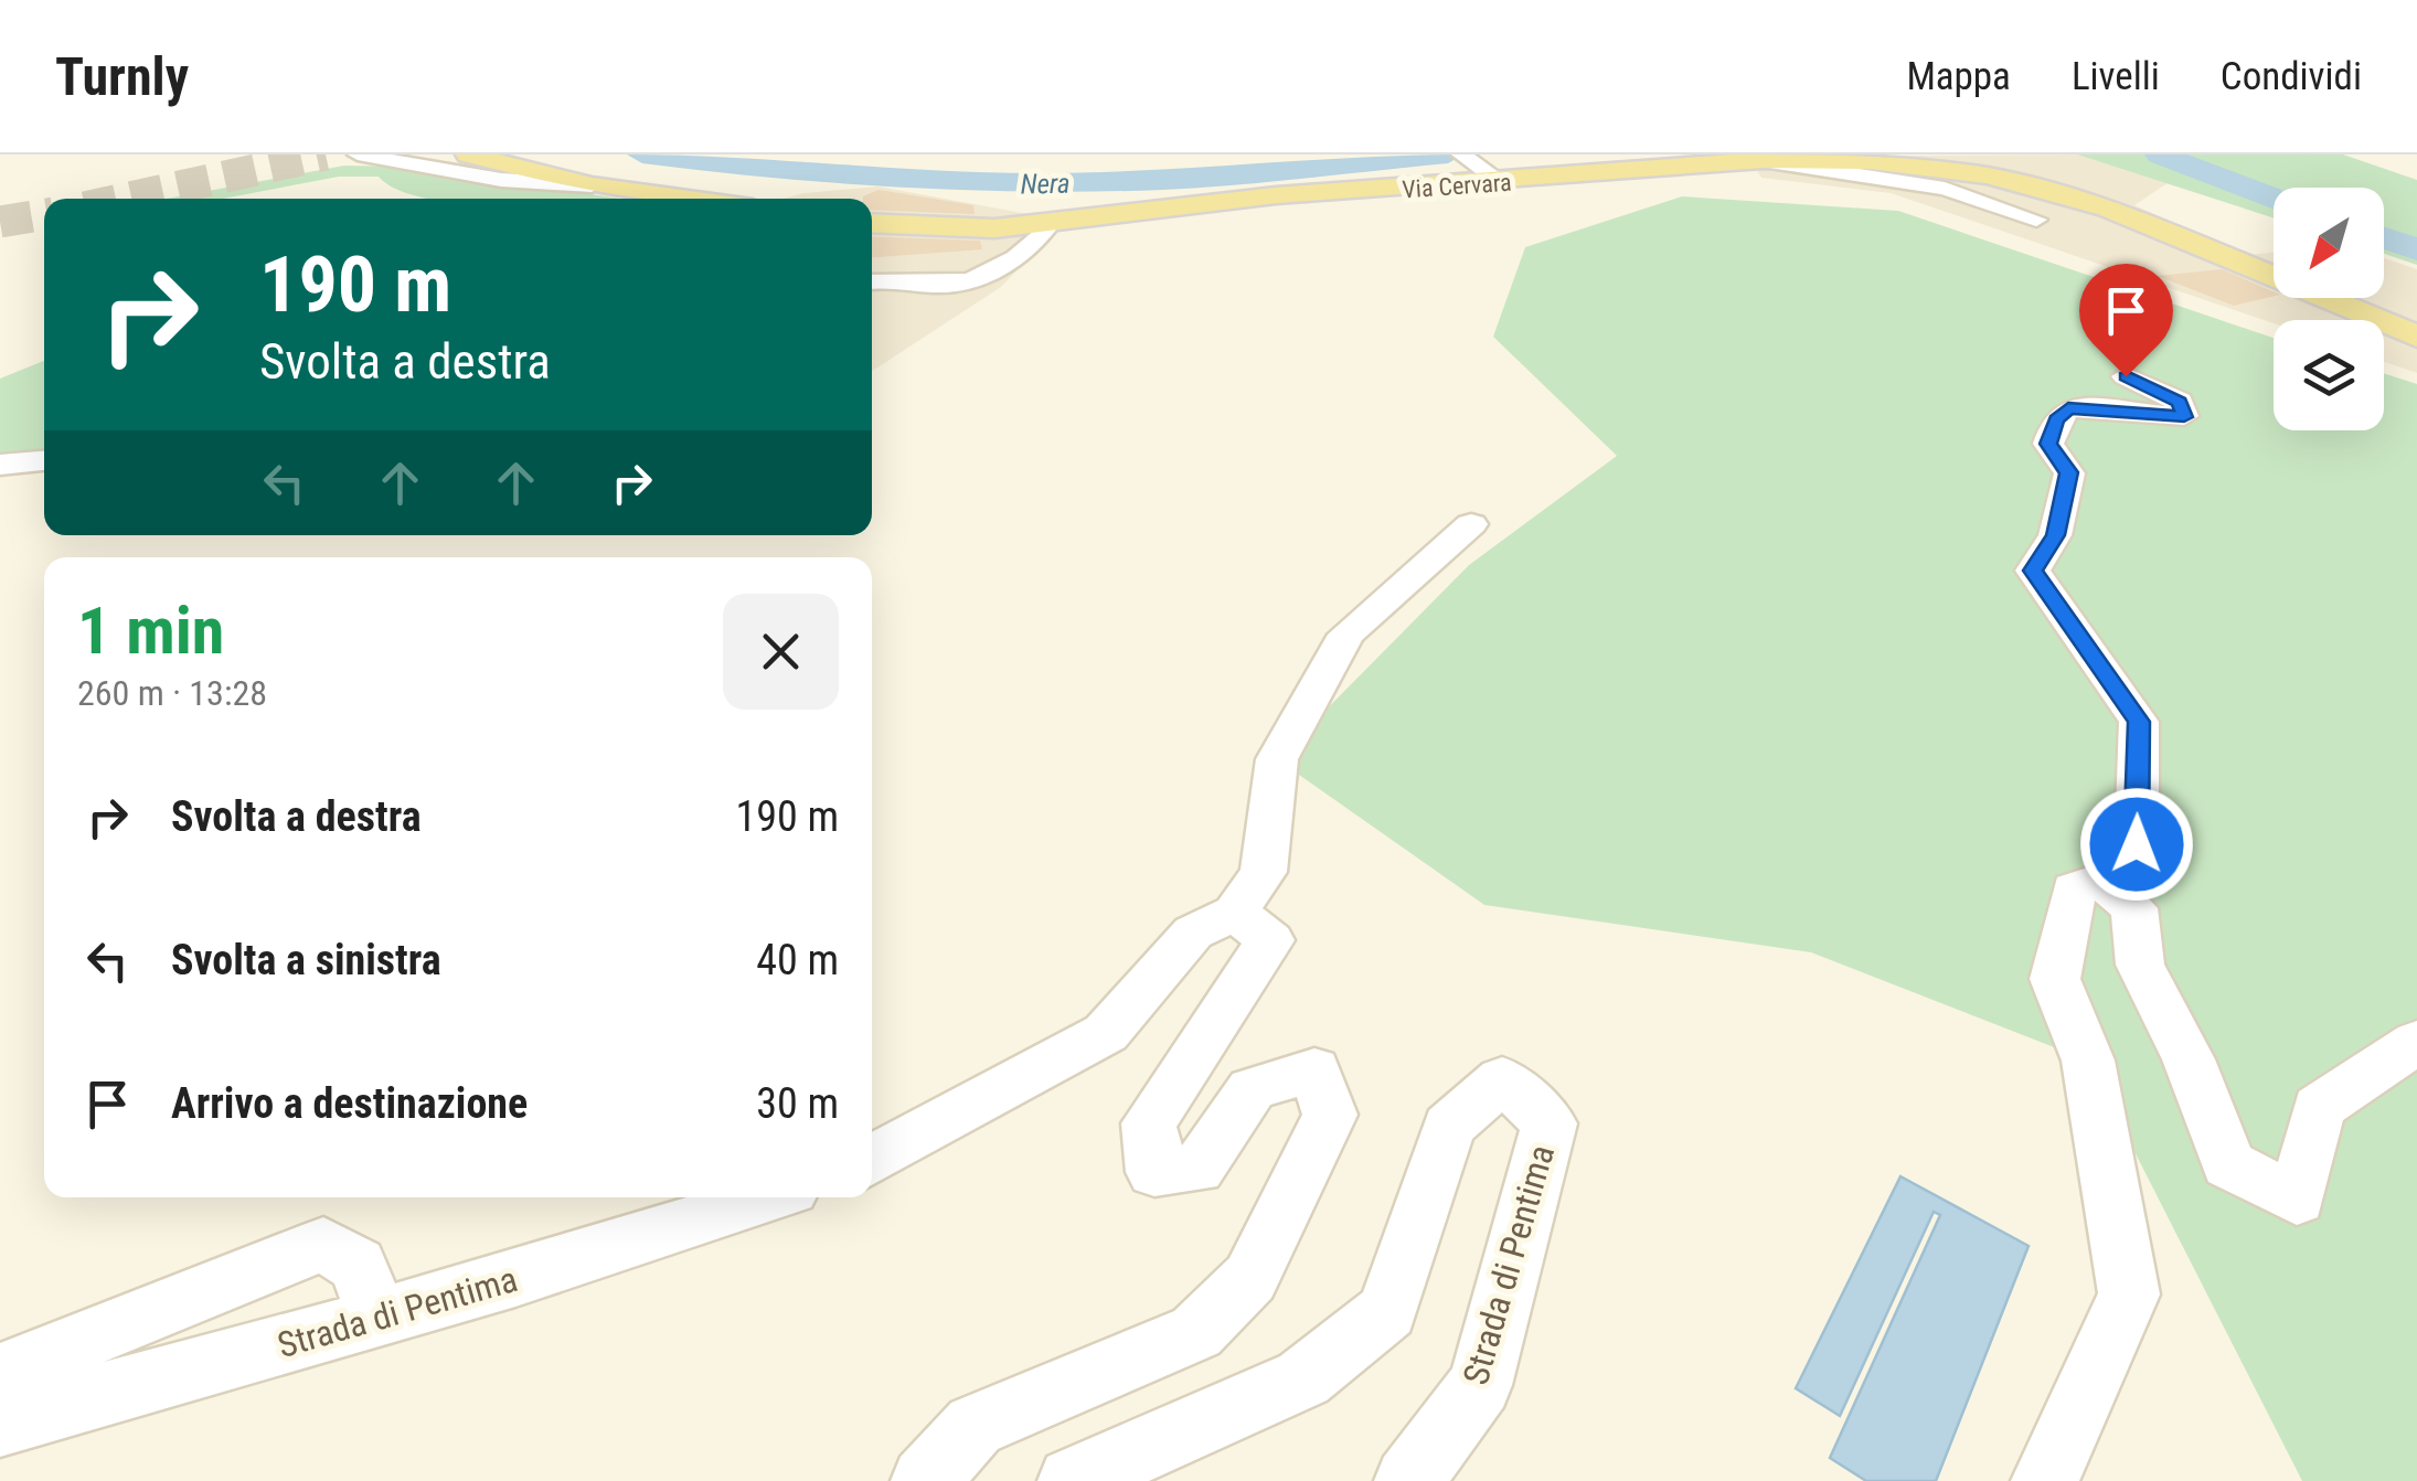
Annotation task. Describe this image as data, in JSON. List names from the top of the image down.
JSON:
{
  "streets": {
    "main road": ["Via Cervara"],
    "street": ["Strada di Pentima"]
  },
  "water": ["Nera"],
  "north": "bottom left",
  "page": {
    "header": "Turnly",
    "nav": ["Mappa", "Livelli", "Condividi"],
    "turn": ["190 m", "Svolta a destra"],
    "heading": ["1 min", "260 m · 13:28"],
    "list": [
      {
        "name": "Svolta a destra",
        "value": "190 m"
      },
      {
        "name": "Svolta a sinistra",
        "value": "40 m"
      },
      {
        "name": "Arrivo a destinazione",
        "value": "30 m"
      }
    ]
  }
}
